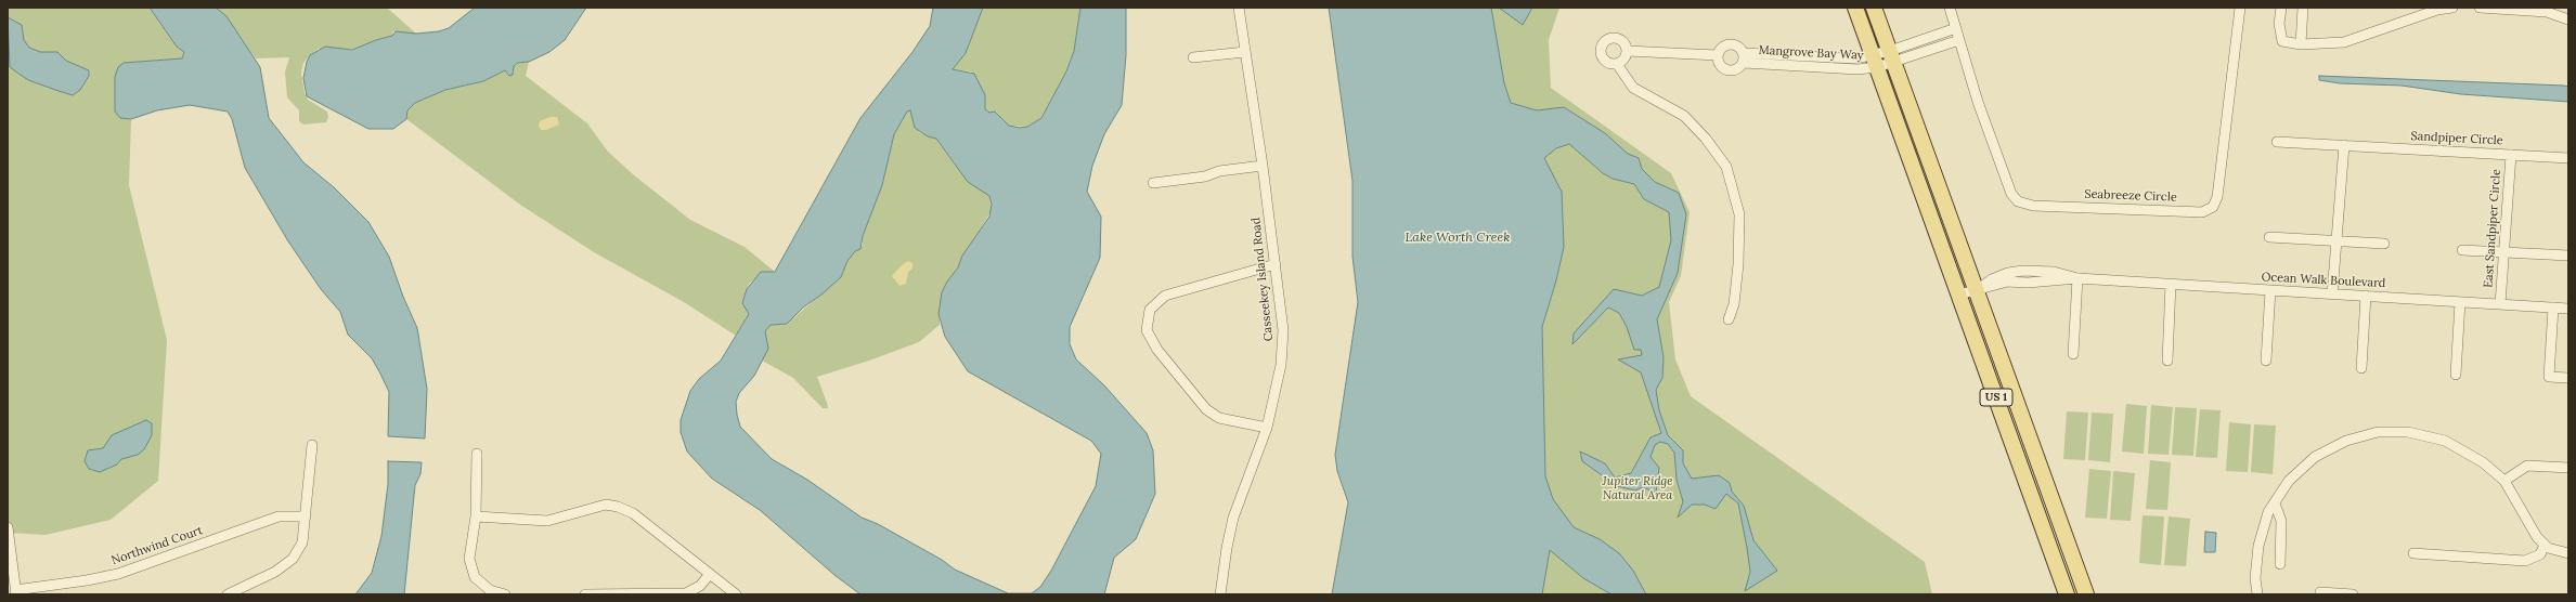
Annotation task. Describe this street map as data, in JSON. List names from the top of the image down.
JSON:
{
  "streets": {
    "main road": ["US 1"],
    "street": [
      "Mangrove Bay Way",
      "Sandpiper Circle",
      "Seabreeze Circle",
      "East Sandpiper Circle",
      "Casseekey Island Road",
      "Ocean Walk Boulevard",
      "Northwind Court"
    ]
  },
  "crossings": [
    ["Mangrove Bay Way", "US 1"],
    ["Sandpiper Circle", "East Sandpiper Circle"],
    ["East Sandpiper Circle", "Ocean Walk Boulevard"],
    ["Ocean Walk Boulevard", "US 1"]
  ],
  "water": ["Lake Worth Creek"],
  "parks": ["Jupiter Ridge Natural Area"]
}
